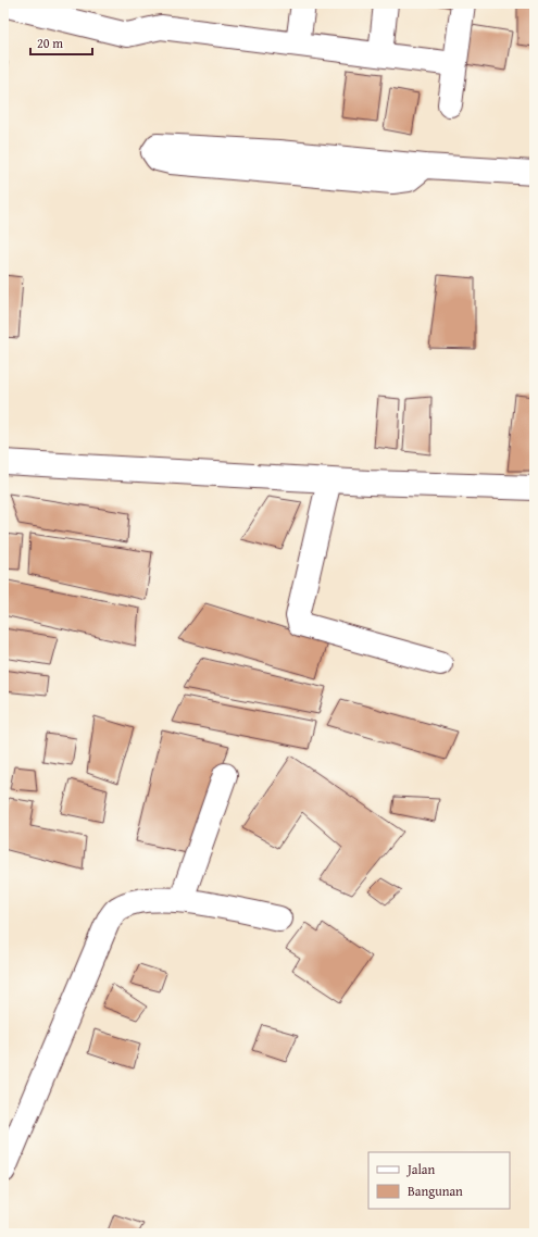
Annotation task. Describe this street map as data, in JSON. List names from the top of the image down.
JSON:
{
  "legend": ["Jalan", "Bangunan"],
  "scale_bar": "20 m"
}
